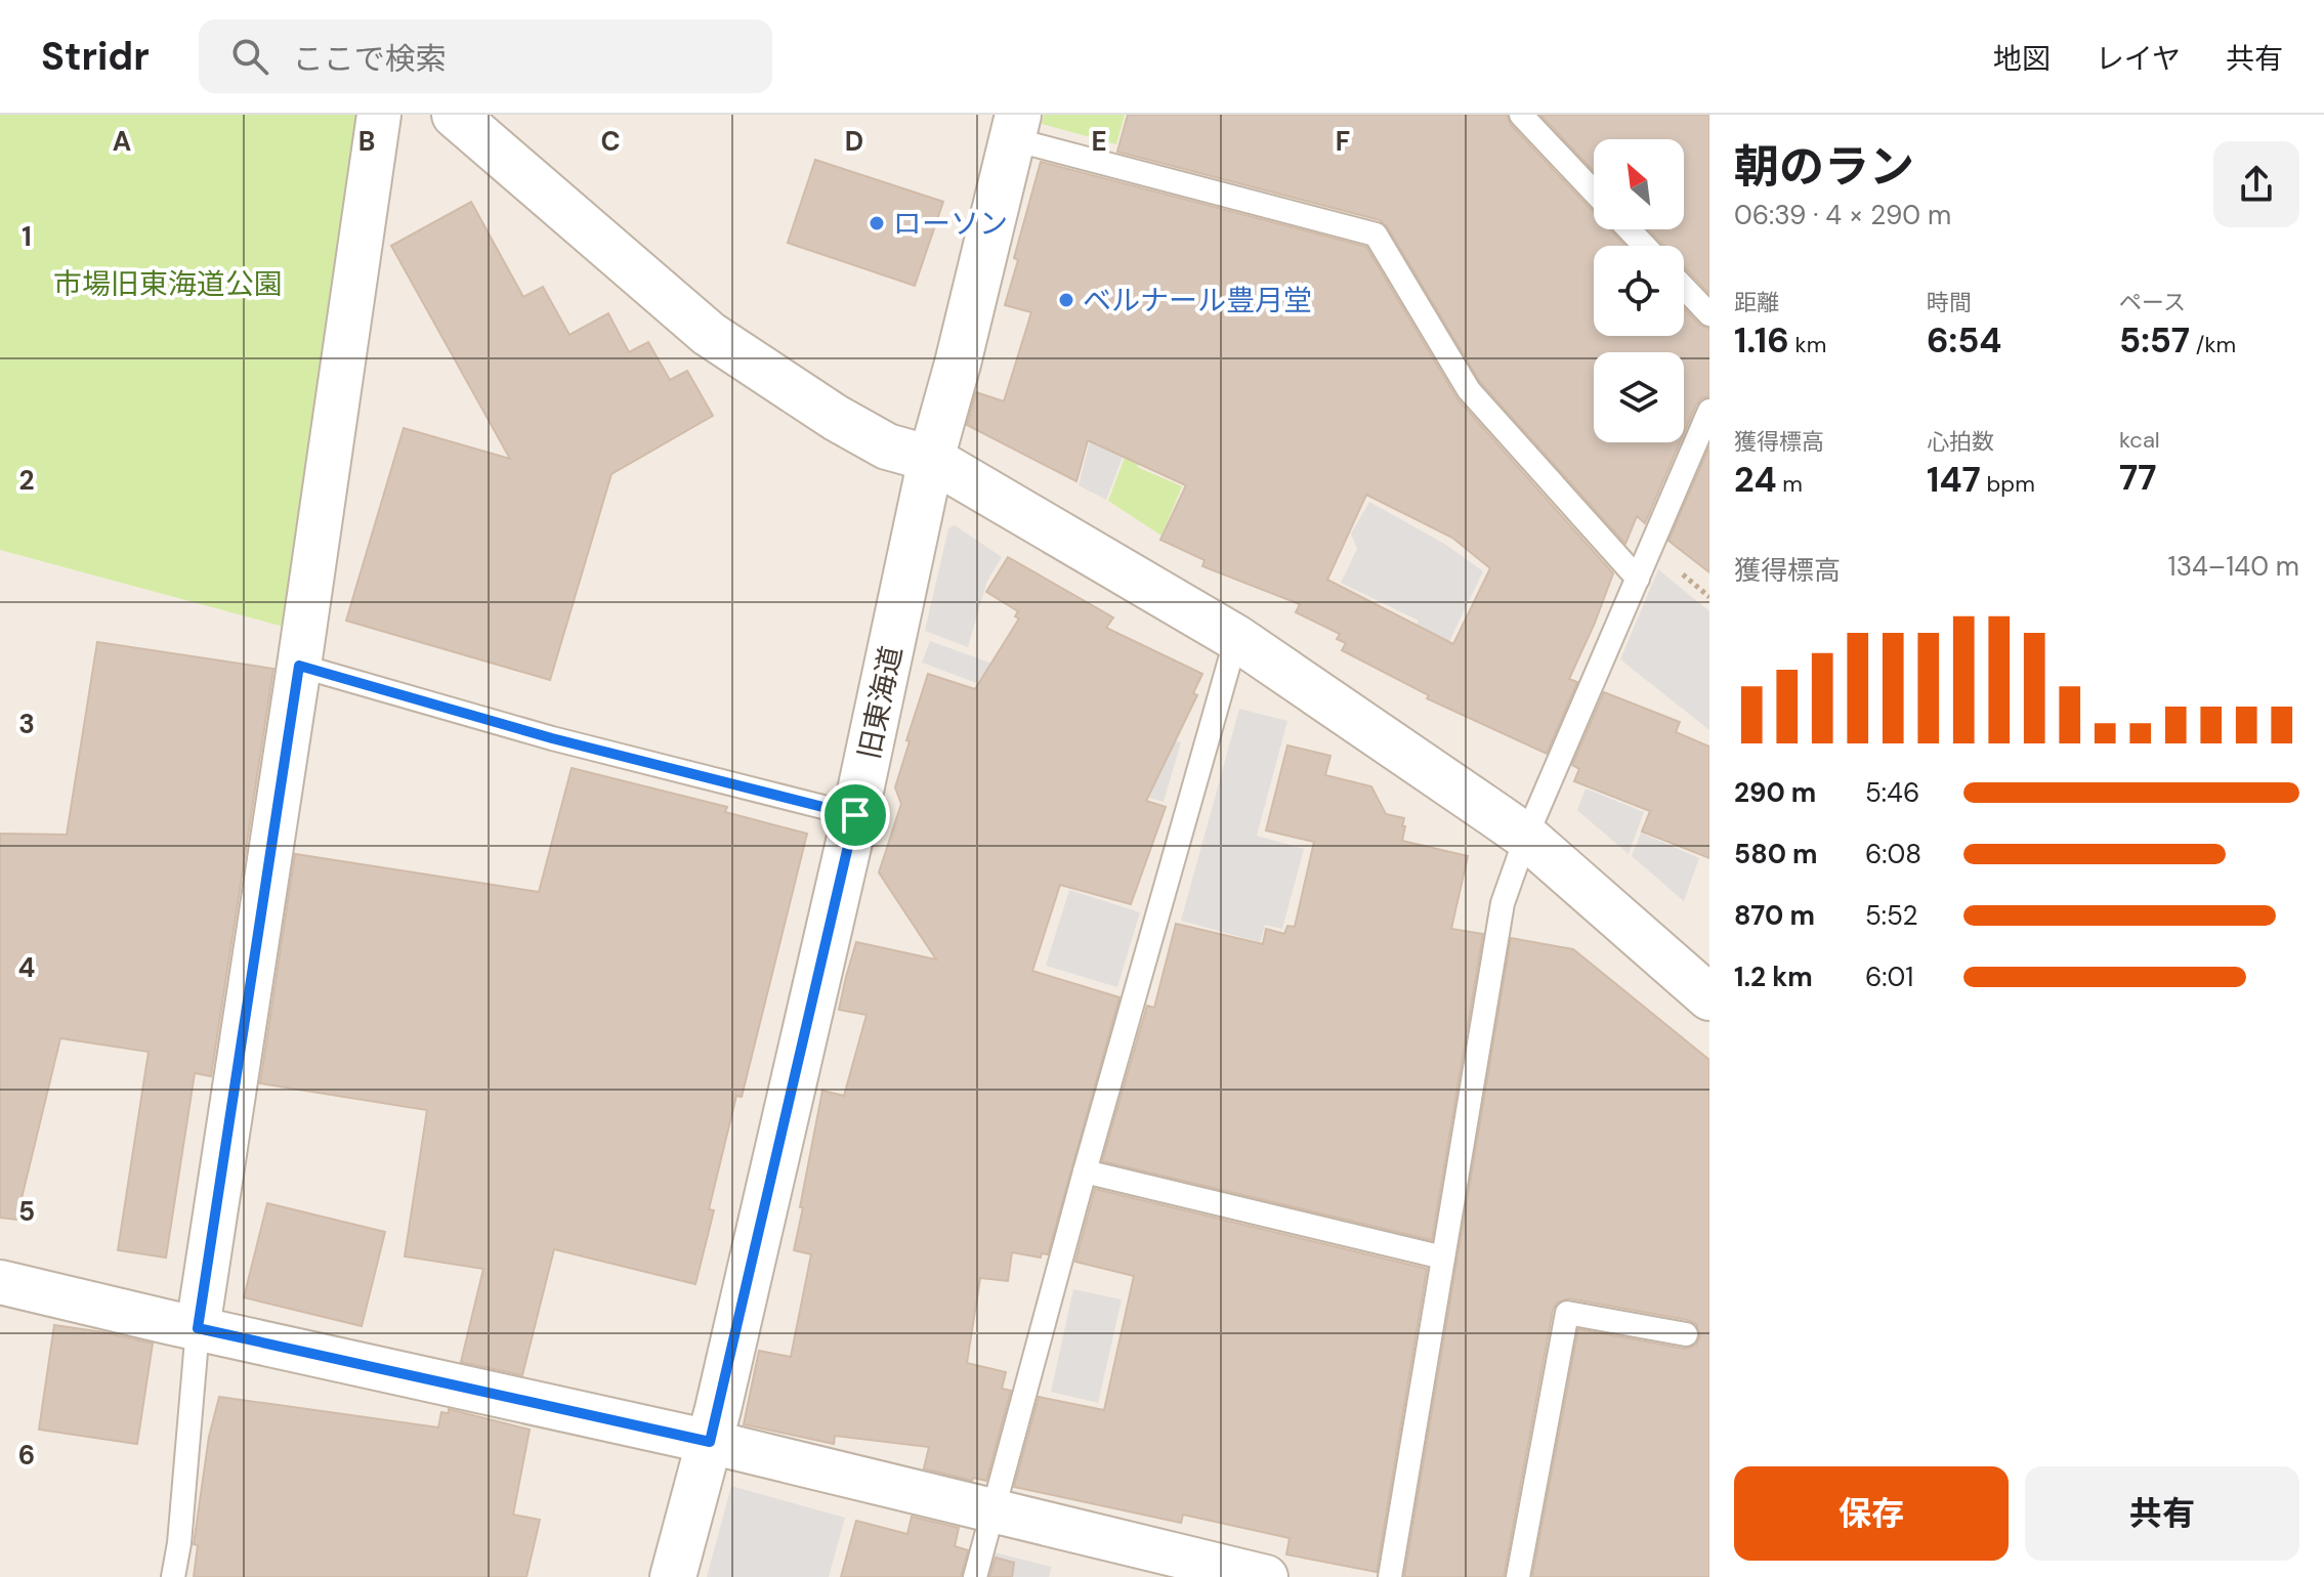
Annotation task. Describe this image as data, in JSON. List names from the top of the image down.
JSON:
{
  "streets": {
    "street": ["旧東海道"]
  },
  "parks": ["市場旧東海道公園"],
  "places": ["ローソン", "ベルナール豊月堂"],
  "north": "top left",
  "page": {
    "header": "Stridr",
    "search": "ここで検索",
    "nav": ["地図", "レイヤ", "共有"],
    "heading": ["朝のラン", "06:39 · 4 × 290 m"],
    "stats": [
      ["距離", "1.16 km"],
      ["時間", "6:54"],
      ["ペース", "5:57 /km"],
      ["獲得標高", "24 m"],
      ["心拍数", "147 bpm"],
      ["kcal", "77"]
    ],
    "chart": ["獲得標高", "134–140 m"],
    "list": [
      {
        "name": "290 m",
        "note": "5:46"
      },
      {
        "name": "580 m",
        "note": "6:08"
      },
      {
        "name": "870 m",
        "note": "5:52"
      },
      {
        "name": "1.2 km",
        "note": "6:01"
      }
    ],
    "buttons": ["保存", "共有"]
  },
  "grid": {
    "columns": [
      "A",
      "B",
      "C",
      "D",
      "E",
      "F"
    ],
    "rows": [
      "1",
      "2",
      "3",
      "4",
      "5",
      "6"
    ]
  }
}
